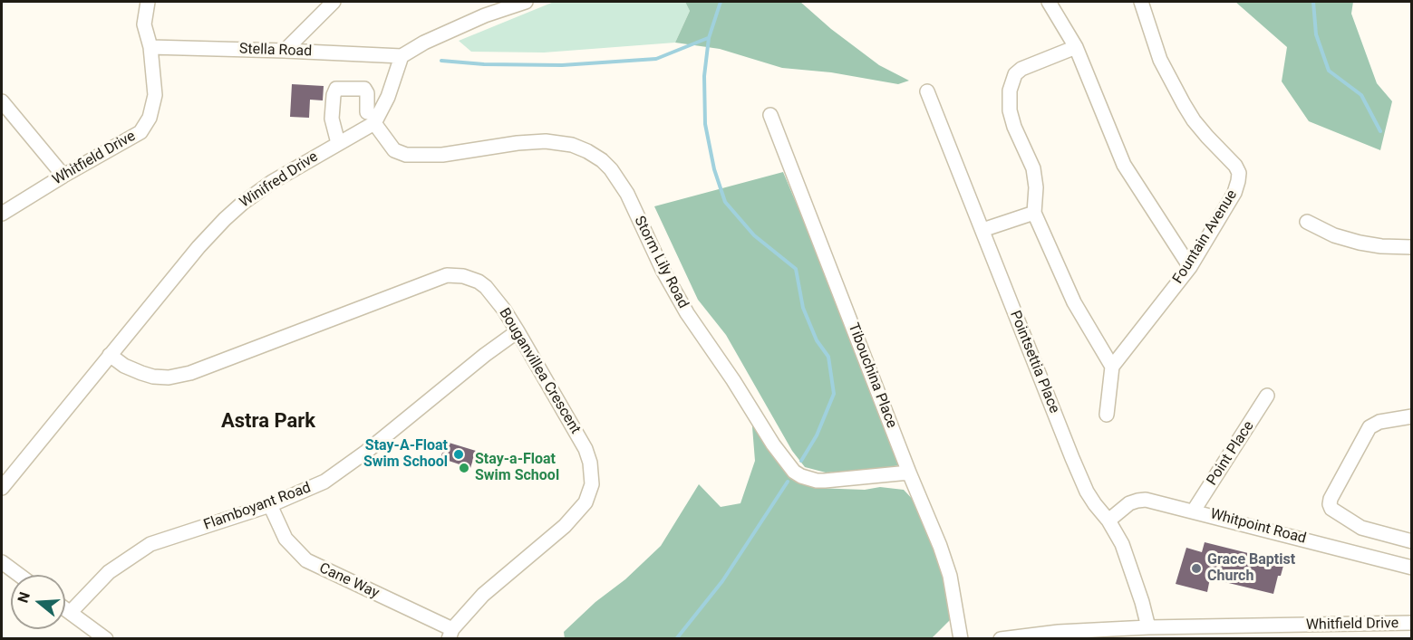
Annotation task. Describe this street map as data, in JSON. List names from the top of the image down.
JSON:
{
  "streets": {
    "street": [
      "Stella Road",
      "Whitfield Drive",
      "Winifred Drive",
      "Fountain Avenue",
      "Storm Lily Road",
      "Pointsettia Place",
      "Bouganvillea Crescent",
      "Tibouchina Place",
      "Point Place",
      "Flamboyant Road",
      "Whitpoint Road",
      "Cane Way"
    ]
  },
  "crossings": [
    ["Stella Road", "Whitfield Drive"],
    ["Whitfield Drive", "Pointsettia Place"],
    ["Winifred Drive", "Storm Lily Road"],
    ["Winifred Drive", "Bouganvillea Crescent"],
    ["Storm Lily Road", "Tibouchina Place"],
    ["Pointsettia Place", "Whitpoint Road"],
    ["Bouganvillea Crescent", "Flamboyant Road"],
    ["Bouganvillea Crescent", "Cane Way"],
    ["Point Place", "Whitpoint Road"],
    ["Flamboyant Road", "Cane Way"]
  ],
  "districts": ["Astra Park"],
  "places": ["Stay-A-Float Swim School", "Stay-a-Float Swim School", "Grace Baptist Church"],
  "north": "left"
}
